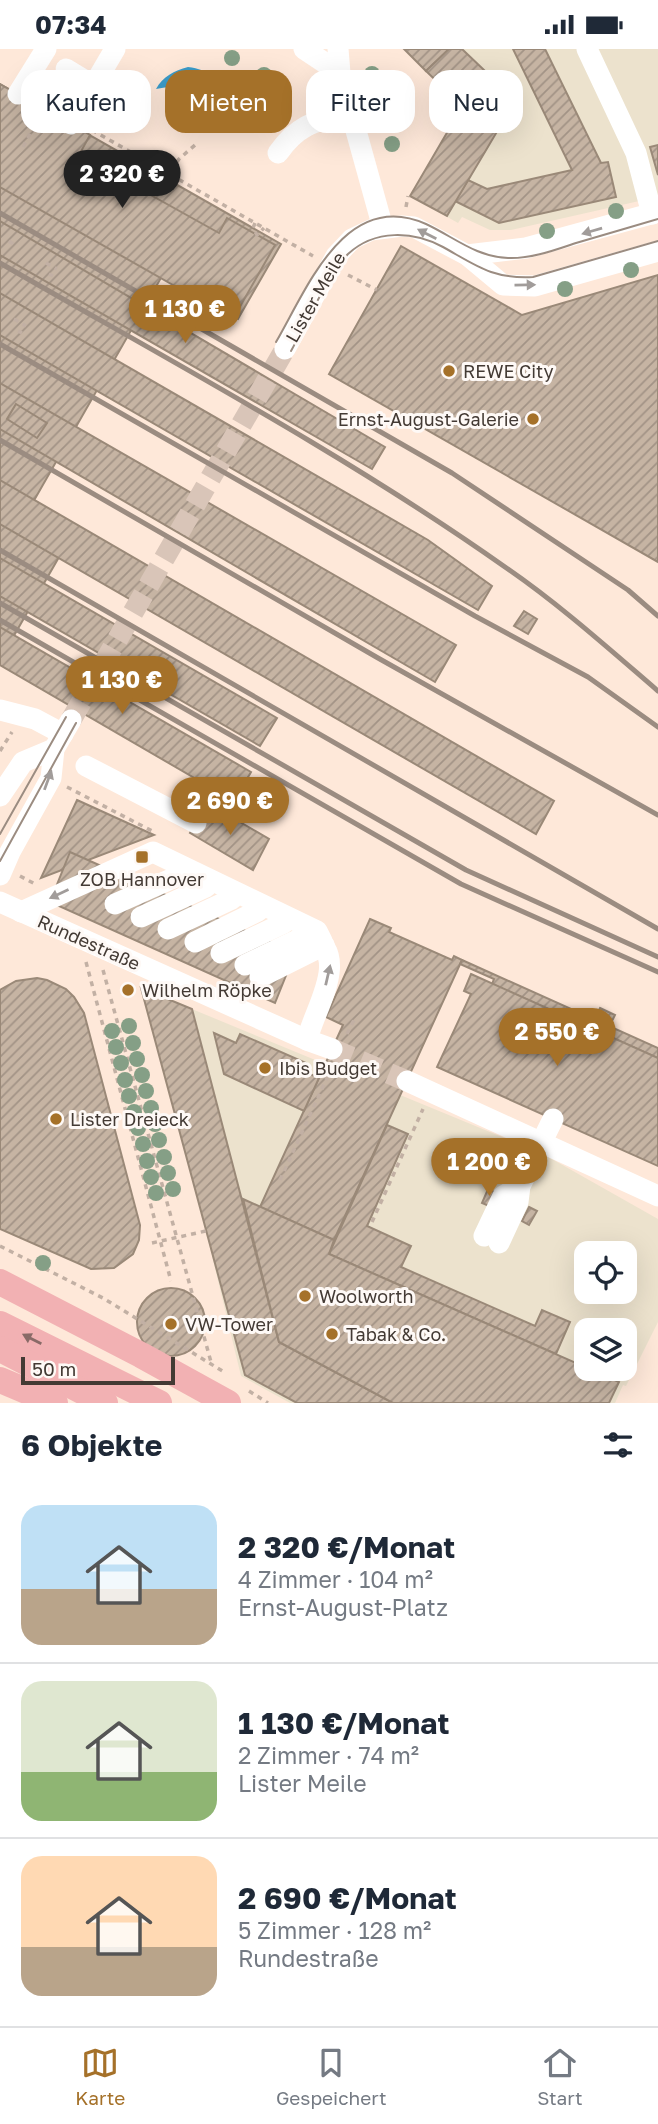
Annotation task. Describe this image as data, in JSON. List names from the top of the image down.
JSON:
{
  "streets": {
    "street": ["Lister Meile", "Rundestraße"]
  },
  "places": {
    "other": [
      "REWE City",
      "Ernst-August-Galerie",
      "Wilhelm Röpke",
      "Ibis Budget",
      "Lister Dreieck",
      "Woolworth",
      "VW-Tower",
      "Tabak & Co."
    ],
    "transit": ["ZOB Hannover"]
  },
  "scale_bar": "50 m",
  "page": {
    "status": "07:34",
    "chip": [
      "Kaufen",
      "Mieten",
      "Filter",
      "Neu"
    ],
    "price": [
      "2 320 €",
      "1 130 €",
      "1 130 €",
      "2 690 €",
      "2 550 €",
      "1 200 €"
    ],
    "scale": "50 m",
    "heading": "6 Objekte",
    "list": [
      {
        "name": "2 320 €/Monat",
        "note": "4 Zimmer · 104 m² · Ernst-August-Platz"
      },
      {
        "name": "1 130 €/Monat",
        "note": "2 Zimmer · 74 m² · Lister Meile"
      },
      {
        "name": "2 690 €/Monat",
        "note": "5 Zimmer · 128 m² · Rundestraße"
      }
    ],
    "tabs": ["Karte", "Gespeichert", "Start"]
  }
}
